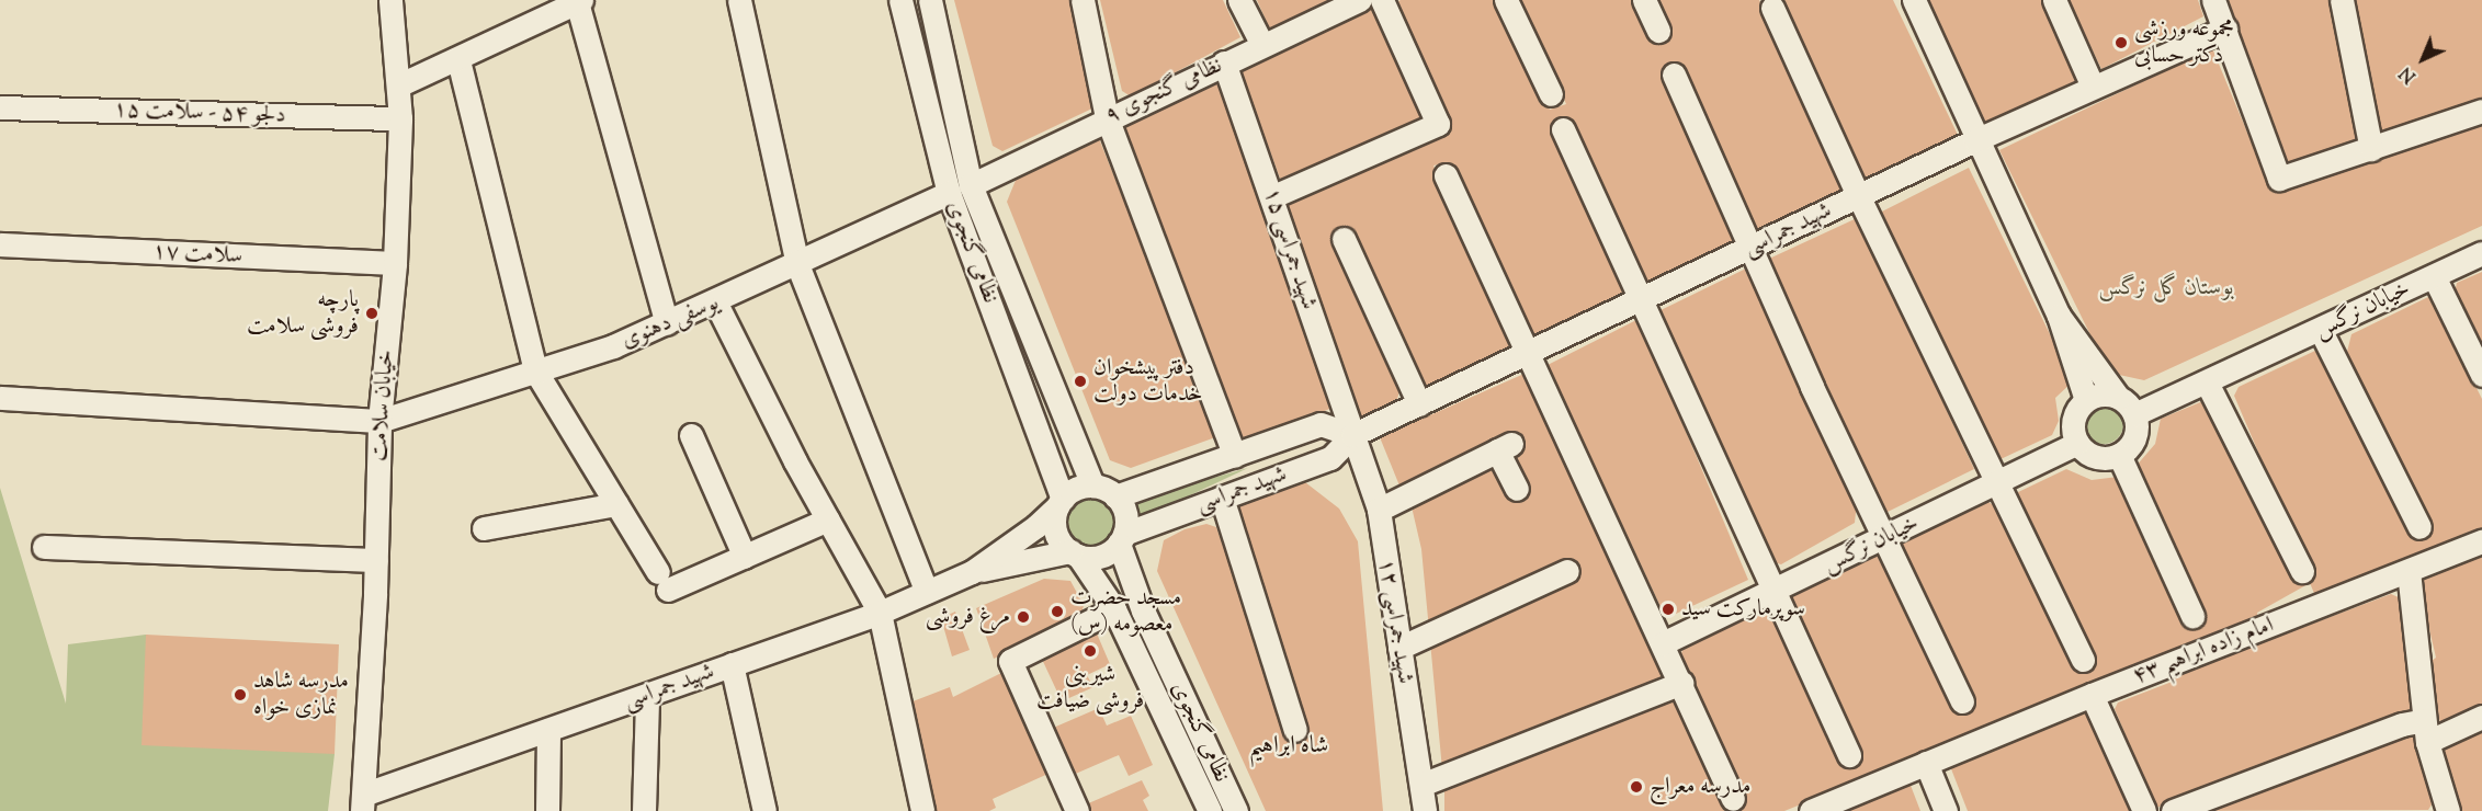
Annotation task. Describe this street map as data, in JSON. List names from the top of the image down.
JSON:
{
  "streets": {
    "street": [
      "نظامی گنجوی ۹",
      "دلجو ۵۴ - سلامت ۱۵",
      "شهید جمراسی",
      "شهید جمراسی ۱۵",
      "نظامی گنجوی",
      "سلامت ۱۷",
      "خیابان نرگس",
      "یوسفی دهنوی",
      "خیابان سلامت",
      "شهید جمراسی ۱۲",
      "امام زاده ابراهیم ۴۳"
    ]
  },
  "crossings": [
    ["نظامی گنجوی ۹", "شهید جمراسی ۱۵"],
    ["نظامی گنجوی ۹", "نظامی گنجوی"],
    ["دلجو ۵۴ - سلامت ۱۵", "خیابان سلامت"],
    ["شهید جمراسی", "شهید جمراسی ۱۵"],
    ["شهید جمراسی", "نظامی گنجوی"],
    ["شهید جمراسی", "خیابان سلامت"],
    ["شهید جمراسی", "شهید جمراسی ۱۲"],
    ["شهید جمراسی ۱۵", "شهید جمراسی ۱۲"],
    ["نظامی گنجوی", "یوسفی دهنوی"],
    ["سلامت ۱۷", "خیابان سلامت"],
    ["یوسفی دهنوی", "خیابان سلامت"]
  ],
  "districts": ["شاه ابراهیم"],
  "parks": ["بوستان گل نرگس"],
  "places": [
    "مجموعه ورزشی دکتر حسابی",
    "پارچه فروشی سلامت",
    "دفتر پیشخوان خدمات دولت",
    "سوپرمارکت سید",
    "مسجد حضرت معصومه (س)",
    "مرغ فروشی",
    "شیرینی فروشی ضیافت",
    "مدرسه شاهد نمازی خواه",
    "مدرسه معراج"
  ],
  "north": "bottom left"
}
